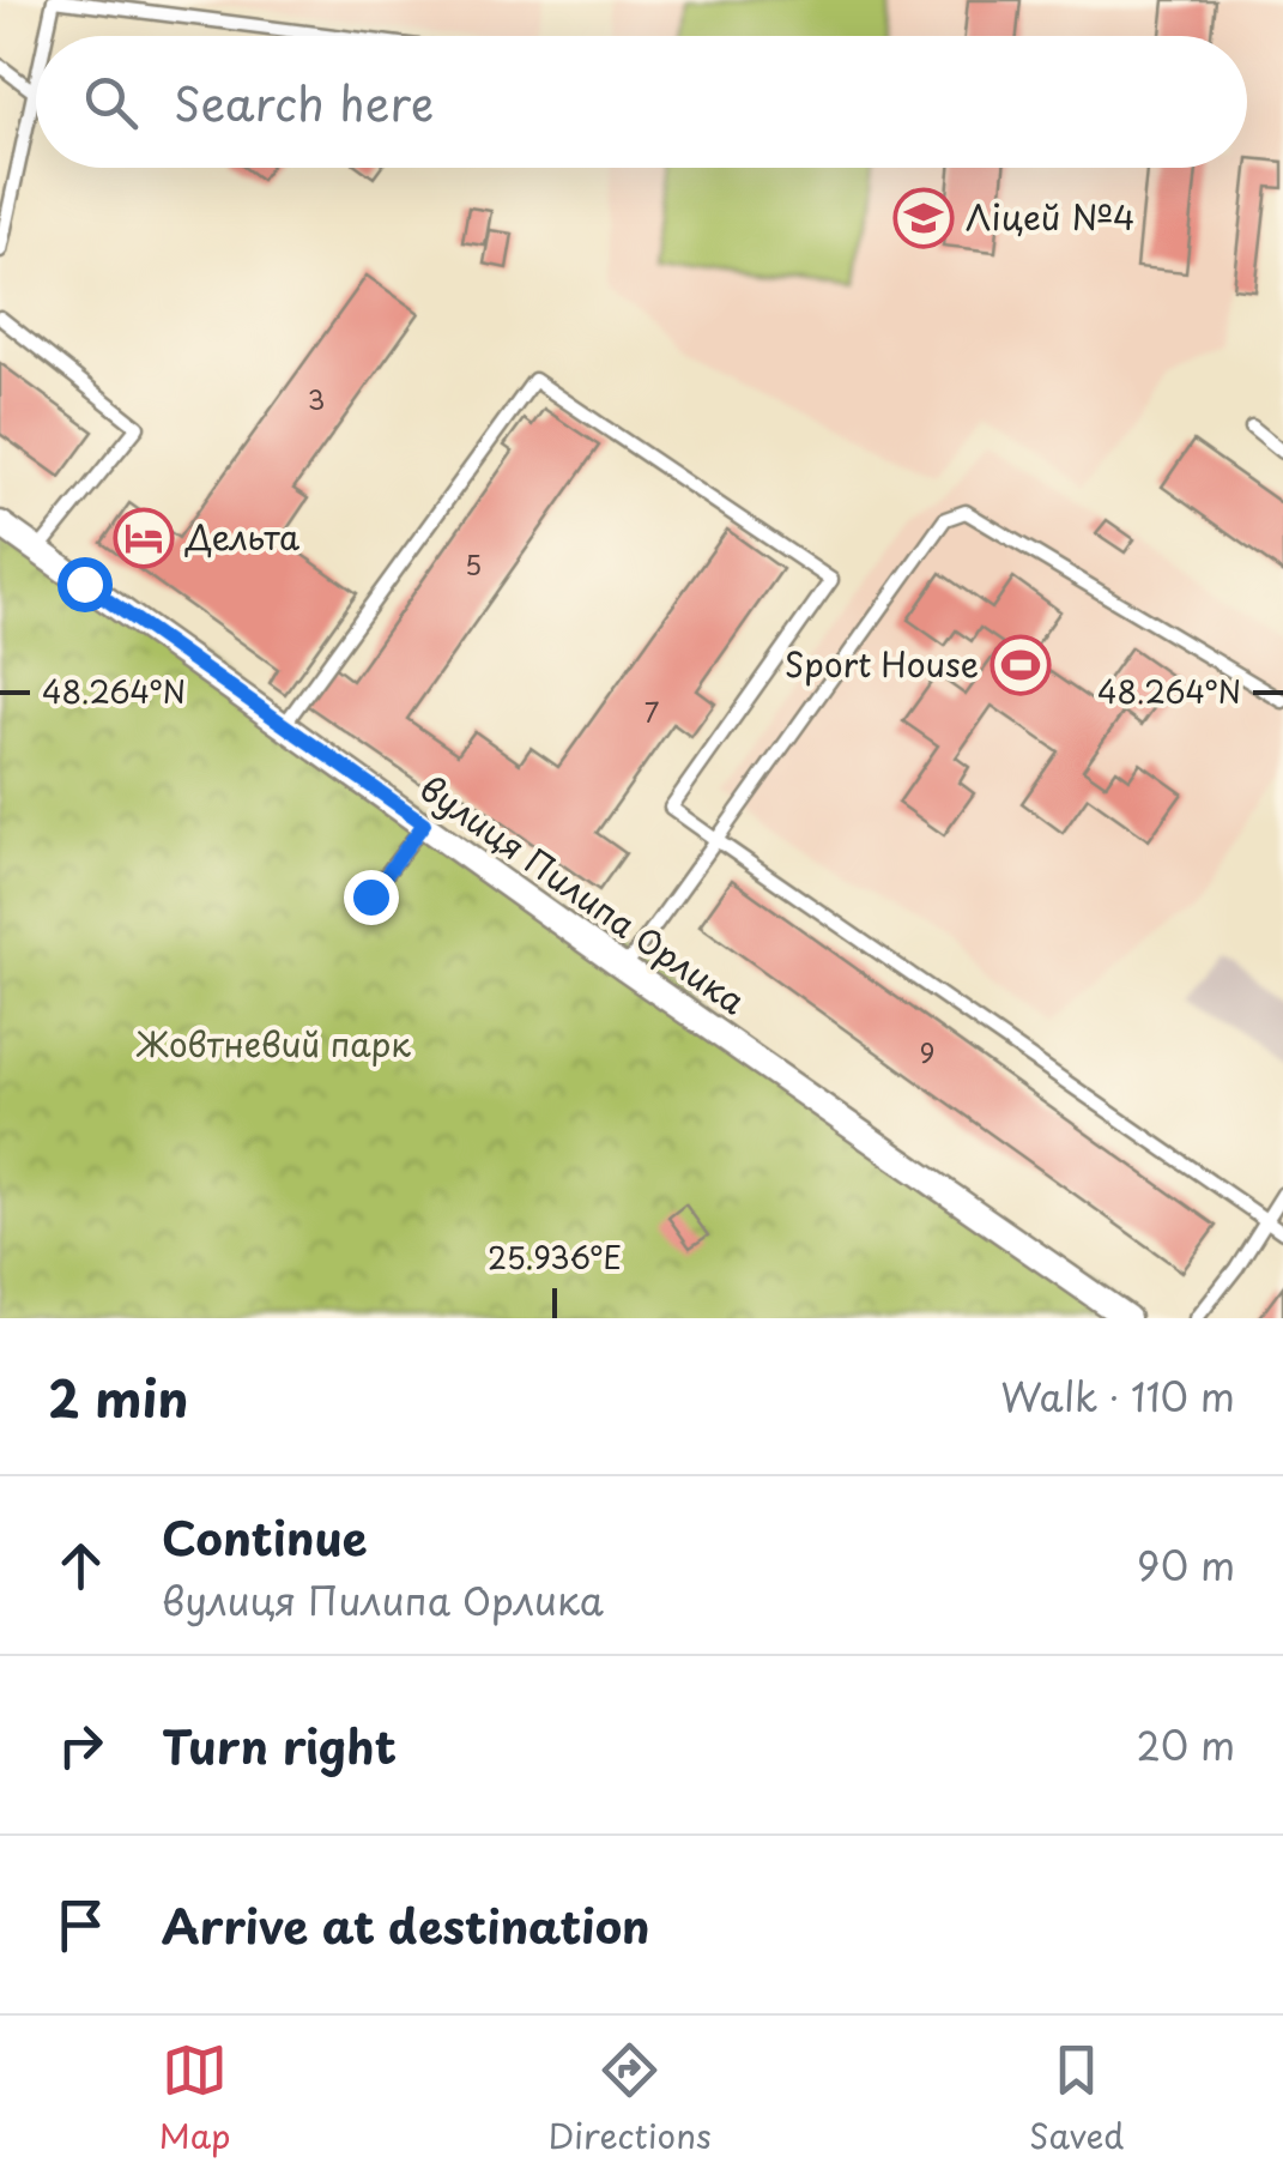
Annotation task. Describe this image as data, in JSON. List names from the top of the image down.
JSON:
{
  "streets": {
    "street": ["вулиця Пилипа Орлика"]
  },
  "parks": ["Жовтневий парк"],
  "places": {
    "school or university": ["Ліцей №4"],
    "hotel": ["Дельта"],
    "sports": ["Sport House"]
  },
  "house_numbers": [
    "3",
    "5",
    "7",
    "9"
  ],
  "page": {
    "search": "Search here",
    "heading": ["2 min", "Walk · 110 m"],
    "list": [
      ["Continue", "вулиця Пилипа Орлика", "90 m"],
      ["Turn right", "20 m"],
      "Arrive at destination"
    ],
    "nav": ["Map", "Directions", "Saved"]
  },
  "coordinates": ["48.264°N", "25.936°E"]
}
